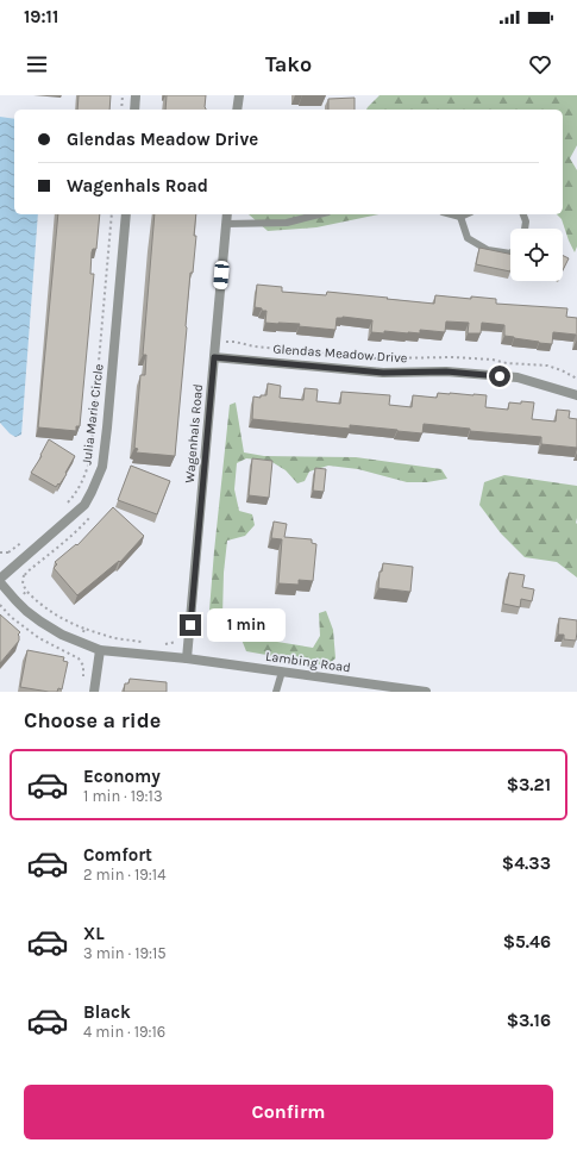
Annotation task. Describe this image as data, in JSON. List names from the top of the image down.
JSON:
{
  "streets": {
    "street": [
      "Glendas Meadow Drive",
      "Julia Marie Circle",
      "Wagenhals Road",
      "Lambing Road"
    ]
  },
  "crossings": [
    ["Glendas Meadow Drive", "Wagenhals Road"],
    ["Julia Marie Circle", "Lambing Road"],
    ["Wagenhals Road", "Lambing Road"]
  ],
  "page": {
    "status": "19:11",
    "header": "Tako",
    "banner": ["Glendas Meadow Drive", "Wagenhals Road"],
    "bubble": "1 min",
    "heading": "Choose a ride",
    "list": [
      {
        "name": "Economy",
        "note": "1 min · 19:13",
        "value": "$3.21"
      },
      {
        "name": "Comfort",
        "note": "2 min · 19:14",
        "value": "$4.33"
      },
      {
        "name": "XL",
        "note": "3 min · 19:15",
        "value": "$5.46"
      },
      {
        "name": "Black",
        "note": "4 min · 19:16",
        "value": "$3.16"
      }
    ],
    "buttons": "Confirm"
  }
}
